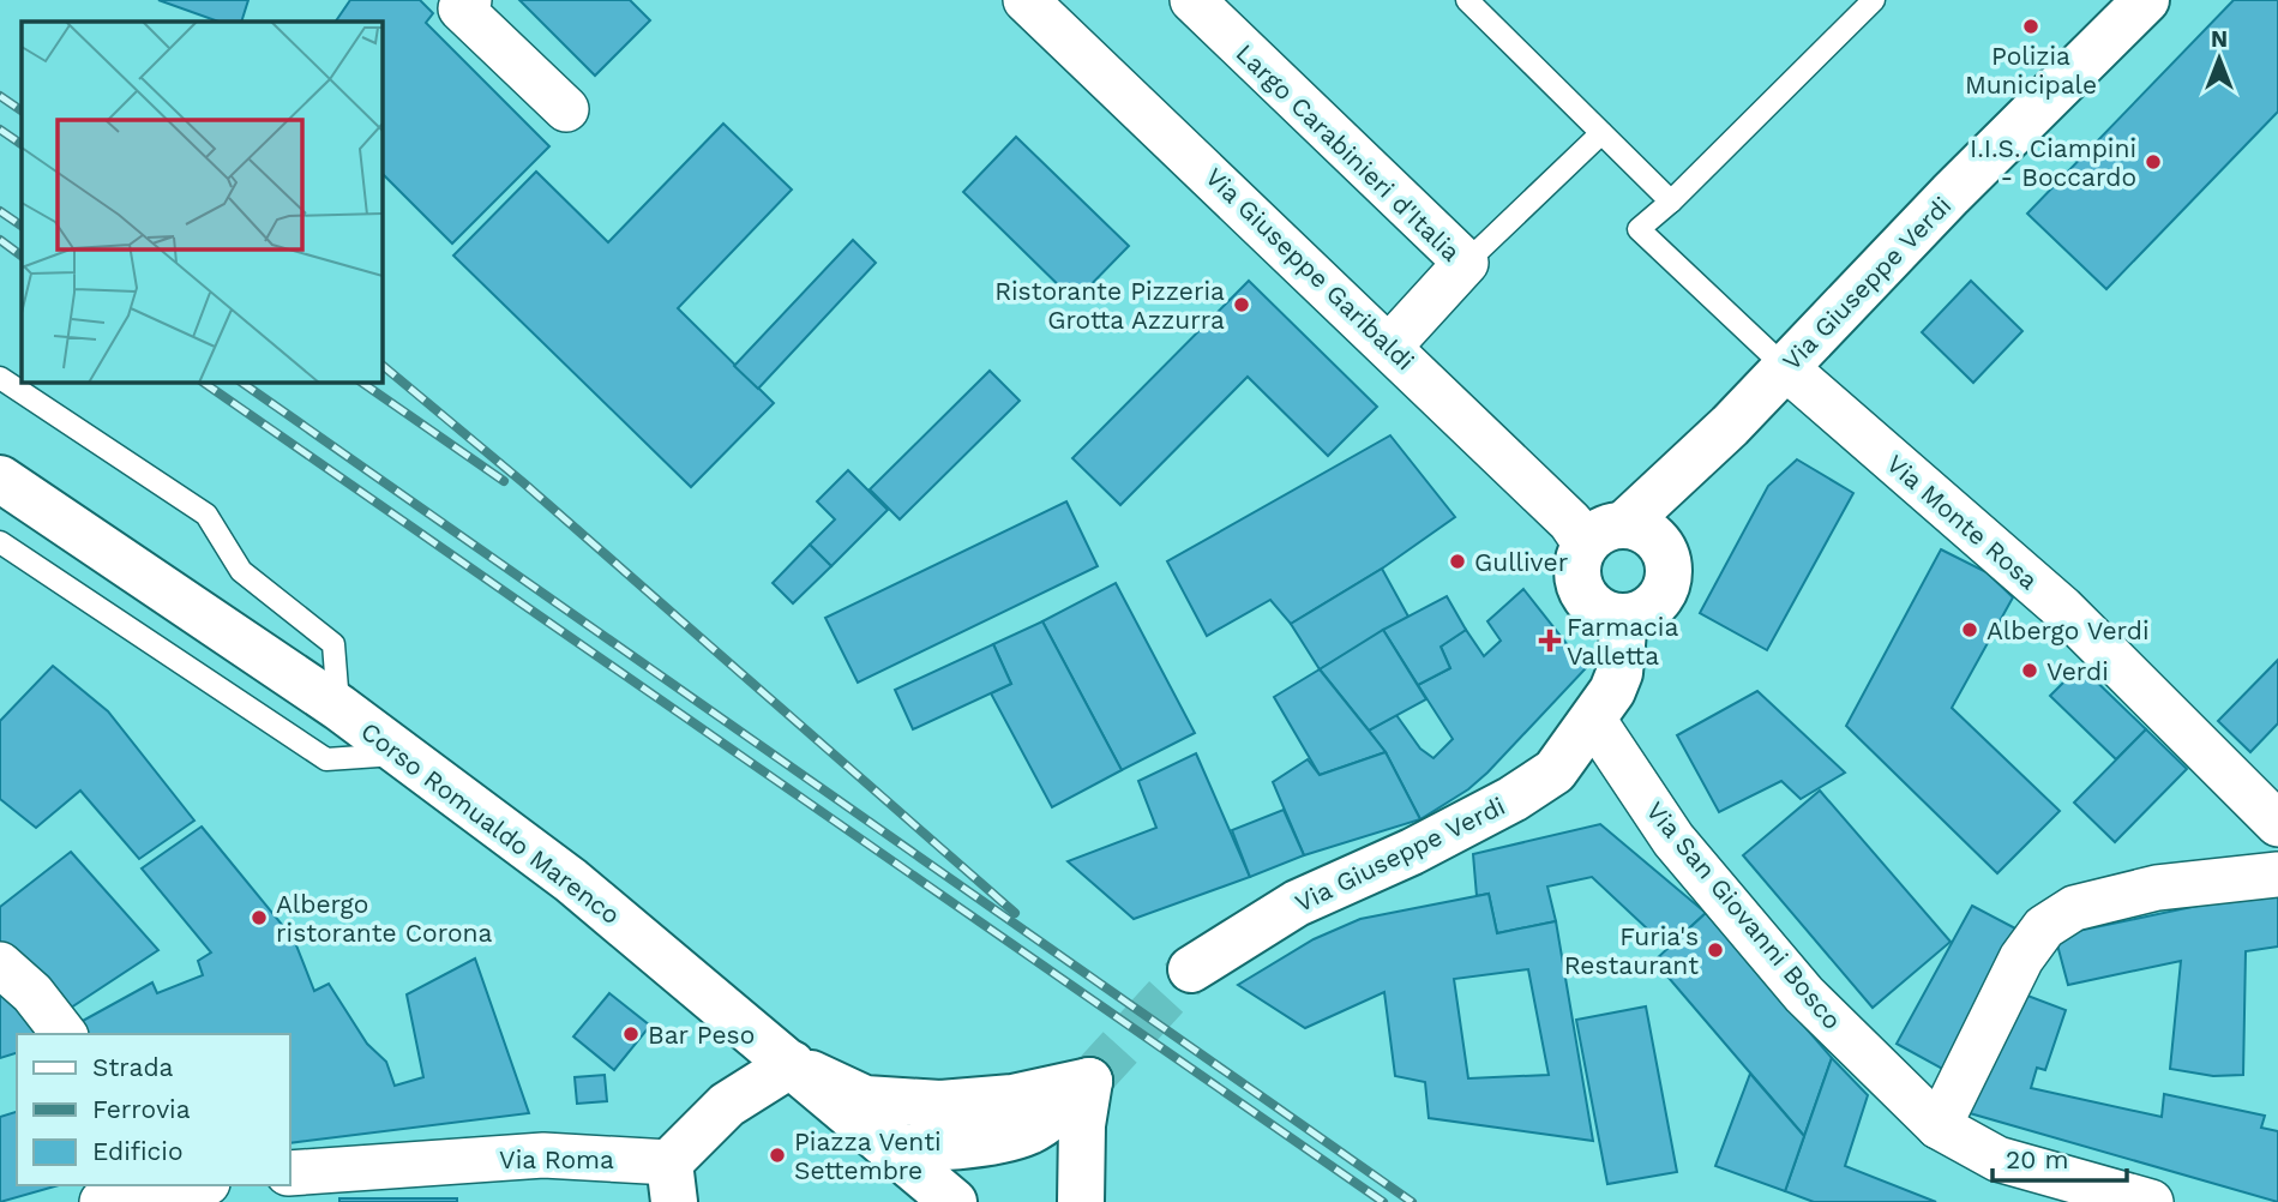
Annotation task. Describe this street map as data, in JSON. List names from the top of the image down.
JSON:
{
  "streets": {
    "street": [
      "Largo Carabinieri d'Italia",
      "Via Giuseppe Garibaldi",
      "Via Giuseppe Verdi",
      "Via Monte Rosa",
      "Corso Romualdo Marenco",
      "Via San Giovanni Bosco",
      "Via Roma"
    ]
  },
  "crossings": [
    ["Largo Carabinieri d'Italia", "Via Giuseppe Garibaldi"],
    ["Via Giuseppe Garibaldi", "Via Giuseppe Verdi"],
    ["Via Giuseppe Verdi", "Via Monte Rosa"],
    ["Via Giuseppe Verdi", "Via San Giovanni Bosco"],
    ["Corso Romualdo Marenco", "Via Roma"]
  ],
  "places": {
    "other": [
      "Polizia Municipale",
      "I.I.S. Ciampini - Boccardo",
      "Ristorante Pizzeria Grotta Azzurra",
      "Gulliver",
      "Albergo Verdi",
      "Verdi",
      "Albergo ristorante Corona",
      "Furia's Restaurant",
      "Bar Peso",
      "Piazza Venti Settembre"
    ],
    "health": ["Farmacia Valletta"]
  },
  "legend": ["Strada", "Ferrovia", "Edificio"],
  "scale_bar": "20 m",
  "north": "top"
}
